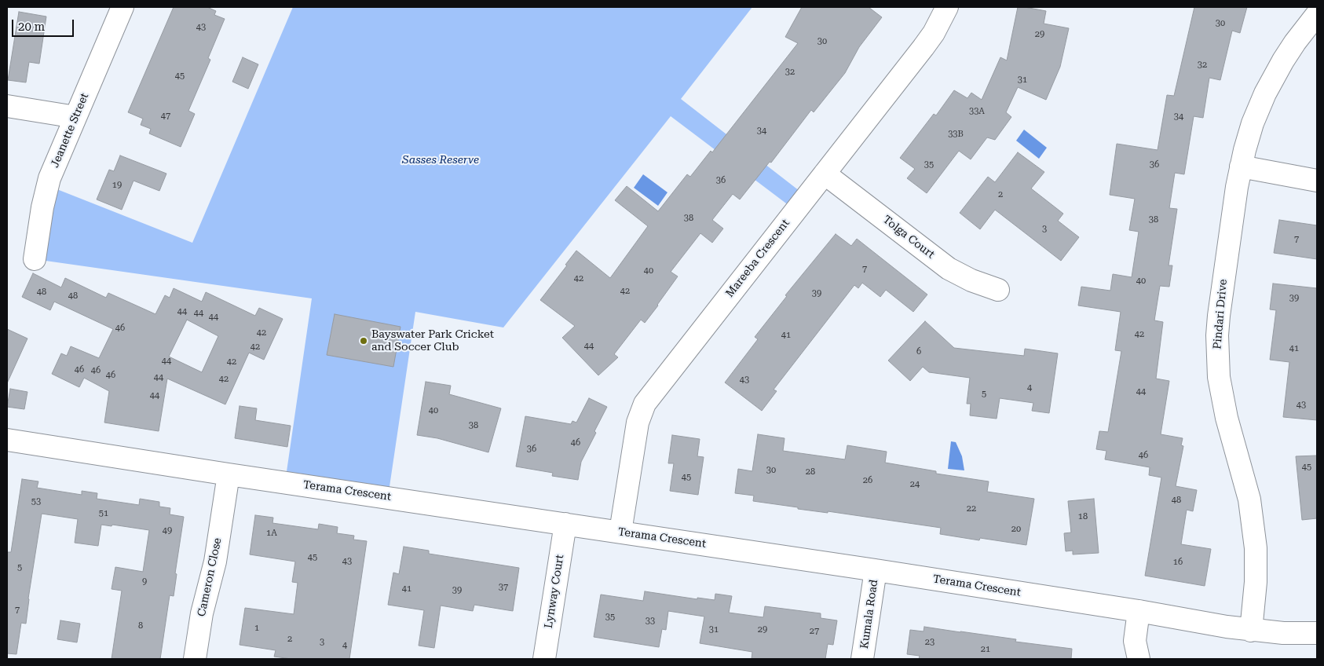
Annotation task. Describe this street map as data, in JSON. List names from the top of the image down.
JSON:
{
  "streets": {
    "street": [
      "Jeanette Street",
      "Tolga Court",
      "Mareeba Crescent",
      "Pindari Drive",
      "Terama Crescent",
      "Cameron Close",
      "Lynway Court",
      "Kumala Road"
    ]
  },
  "crossings": [
    ["Tolga Court", "Mareeba Crescent"],
    ["Mareeba Crescent", "Terama Crescent"],
    ["Pindari Drive", "Terama Crescent"],
    ["Terama Crescent", "Cameron Close"],
    ["Terama Crescent", "Lynway Court"],
    ["Terama Crescent", "Kumala Road"]
  ],
  "parks": ["Sasses Reserve"],
  "places": ["Bayswater Park Cricket and Soccer Club"],
  "house_numbers": [
    "30",
    "43",
    "29",
    "30",
    "32",
    "32",
    "45",
    "31",
    "33A",
    "47",
    "34",
    "34",
    "33B",
    "35",
    "36",
    "36",
    "19",
    "2",
    "38",
    "38",
    "3",
    "7",
    "7",
    "40",
    "42",
    "40",
    "42",
    "48",
    "39",
    "48",
    "39",
    "44",
    "44",
    "44",
    "46",
    "42",
    "42",
    "41",
    "44",
    "42",
    "41",
    "6",
    "44",
    "42",
    "46",
    "46",
    "46",
    "44",
    "42",
    "43",
    "4",
    "44",
    "5",
    "44",
    "43",
    "40",
    "38",
    "46",
    "36",
    "46",
    "45",
    "30",
    "28",
    "45",
    "26",
    "24",
    "48",
    "53",
    "22",
    "51",
    "18",
    "20",
    "49",
    "1A",
    "45",
    "43",
    "16",
    "5",
    "9",
    "37",
    "41",
    "39",
    "7",
    "35",
    "33",
    "8",
    "1",
    "31",
    "29",
    "27",
    "2",
    "3",
    "23",
    "4",
    "21"
  ],
  "scale_bar": "20 m"
}
